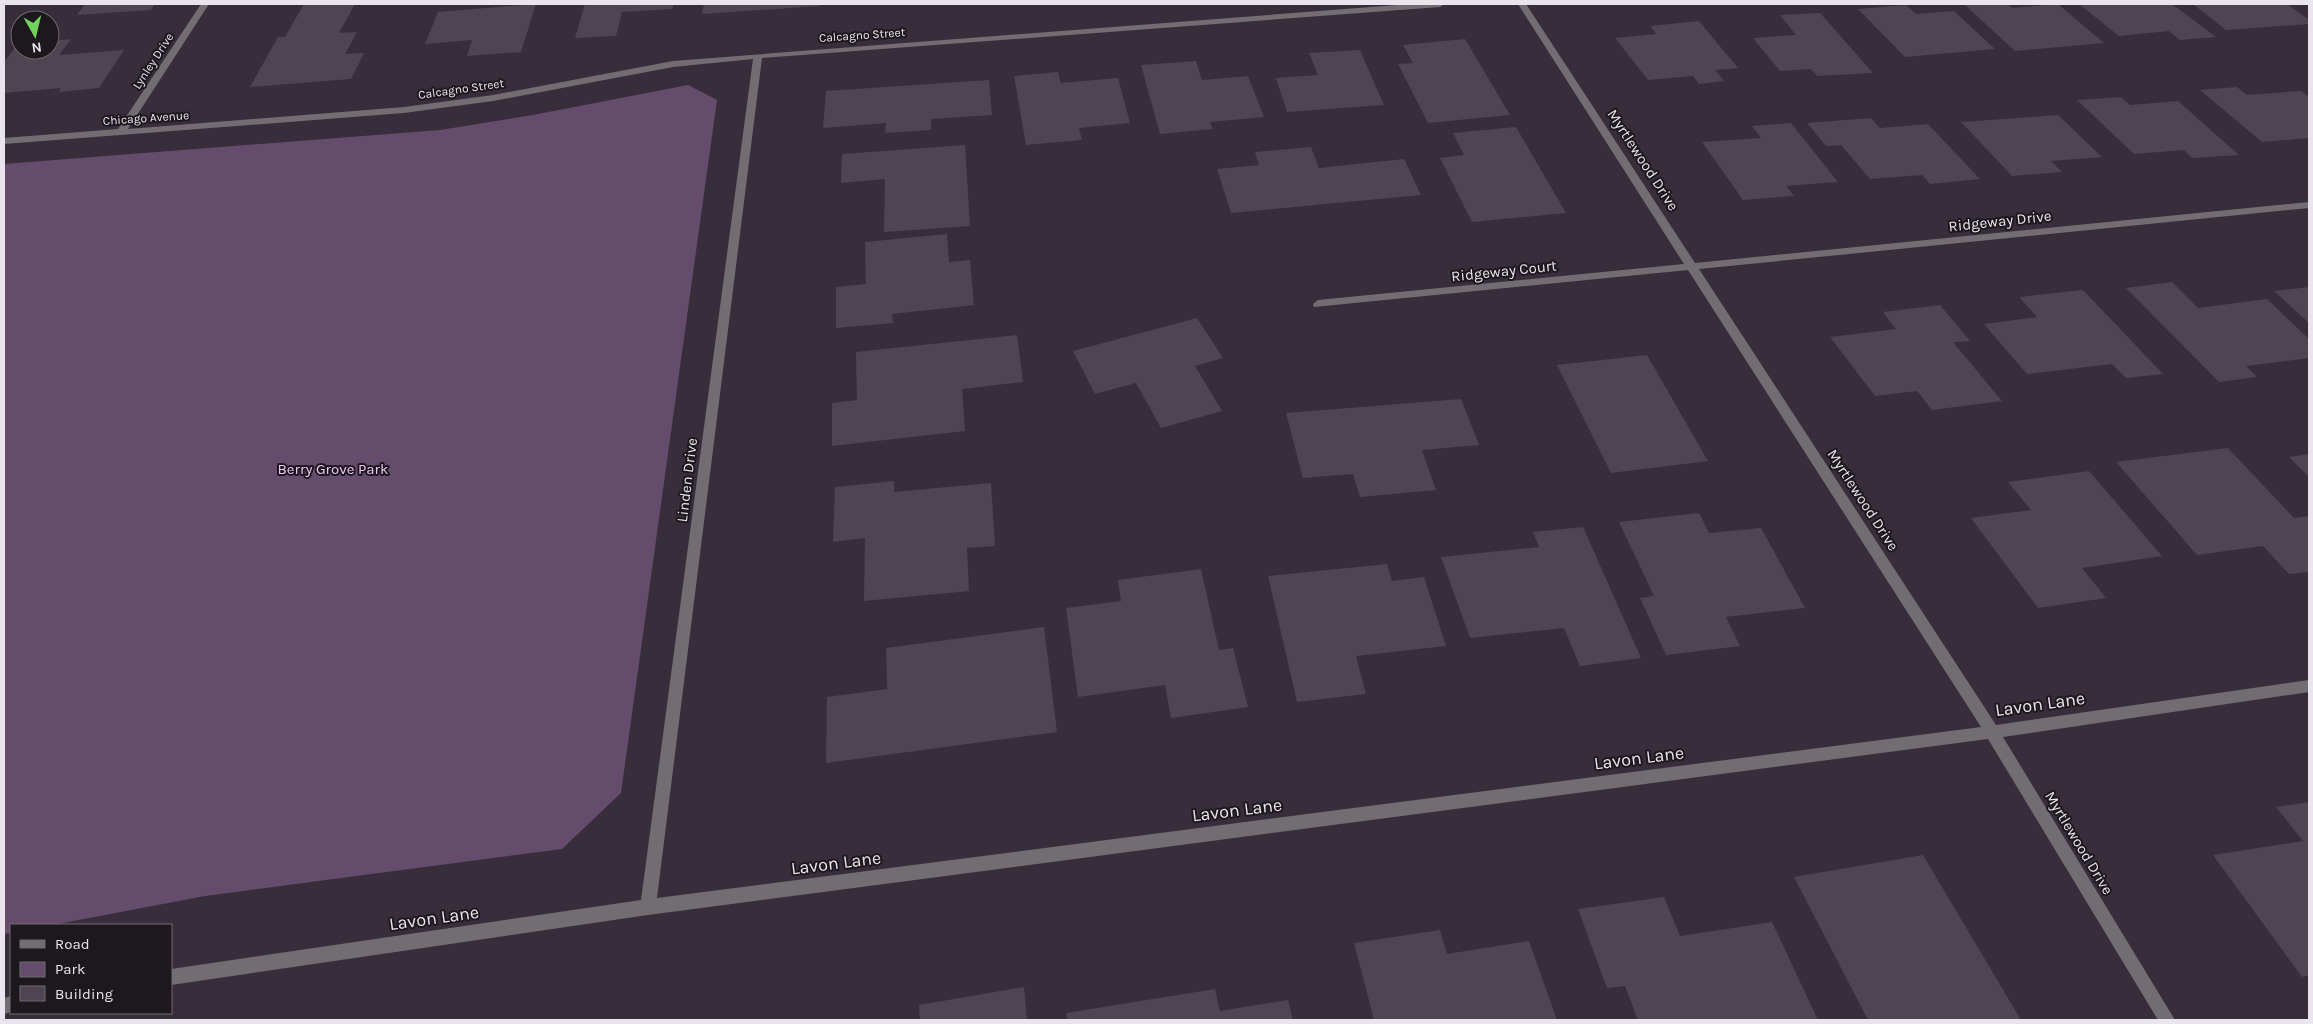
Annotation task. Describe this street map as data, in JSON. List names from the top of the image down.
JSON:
{
  "streets": {
    "street": [
      "Calcagno Street",
      "Lynley Drive",
      "Chicago Avenue",
      "Myrtlewood Drive",
      "Ridgeway Drive",
      "Ridgeway Court",
      "Linden Drive",
      "Lavon Lane"
    ]
  },
  "crossings": [
    ["Calcagno Street", "Chicago Avenue"],
    ["Calcagno Street", "Linden Drive"],
    ["Lynley Drive", "Chicago Avenue"],
    ["Myrtlewood Drive", "Ridgeway Drive"],
    ["Myrtlewood Drive", "Ridgeway Court"],
    ["Myrtlewood Drive", "Lavon Lane"],
    ["Ridgeway Drive", "Ridgeway Court"],
    ["Linden Drive", "Lavon Lane"]
  ],
  "parks": ["Berry Grove Park"],
  "legend": ["Road", "Park", "Building"],
  "north": "bottom"
}
